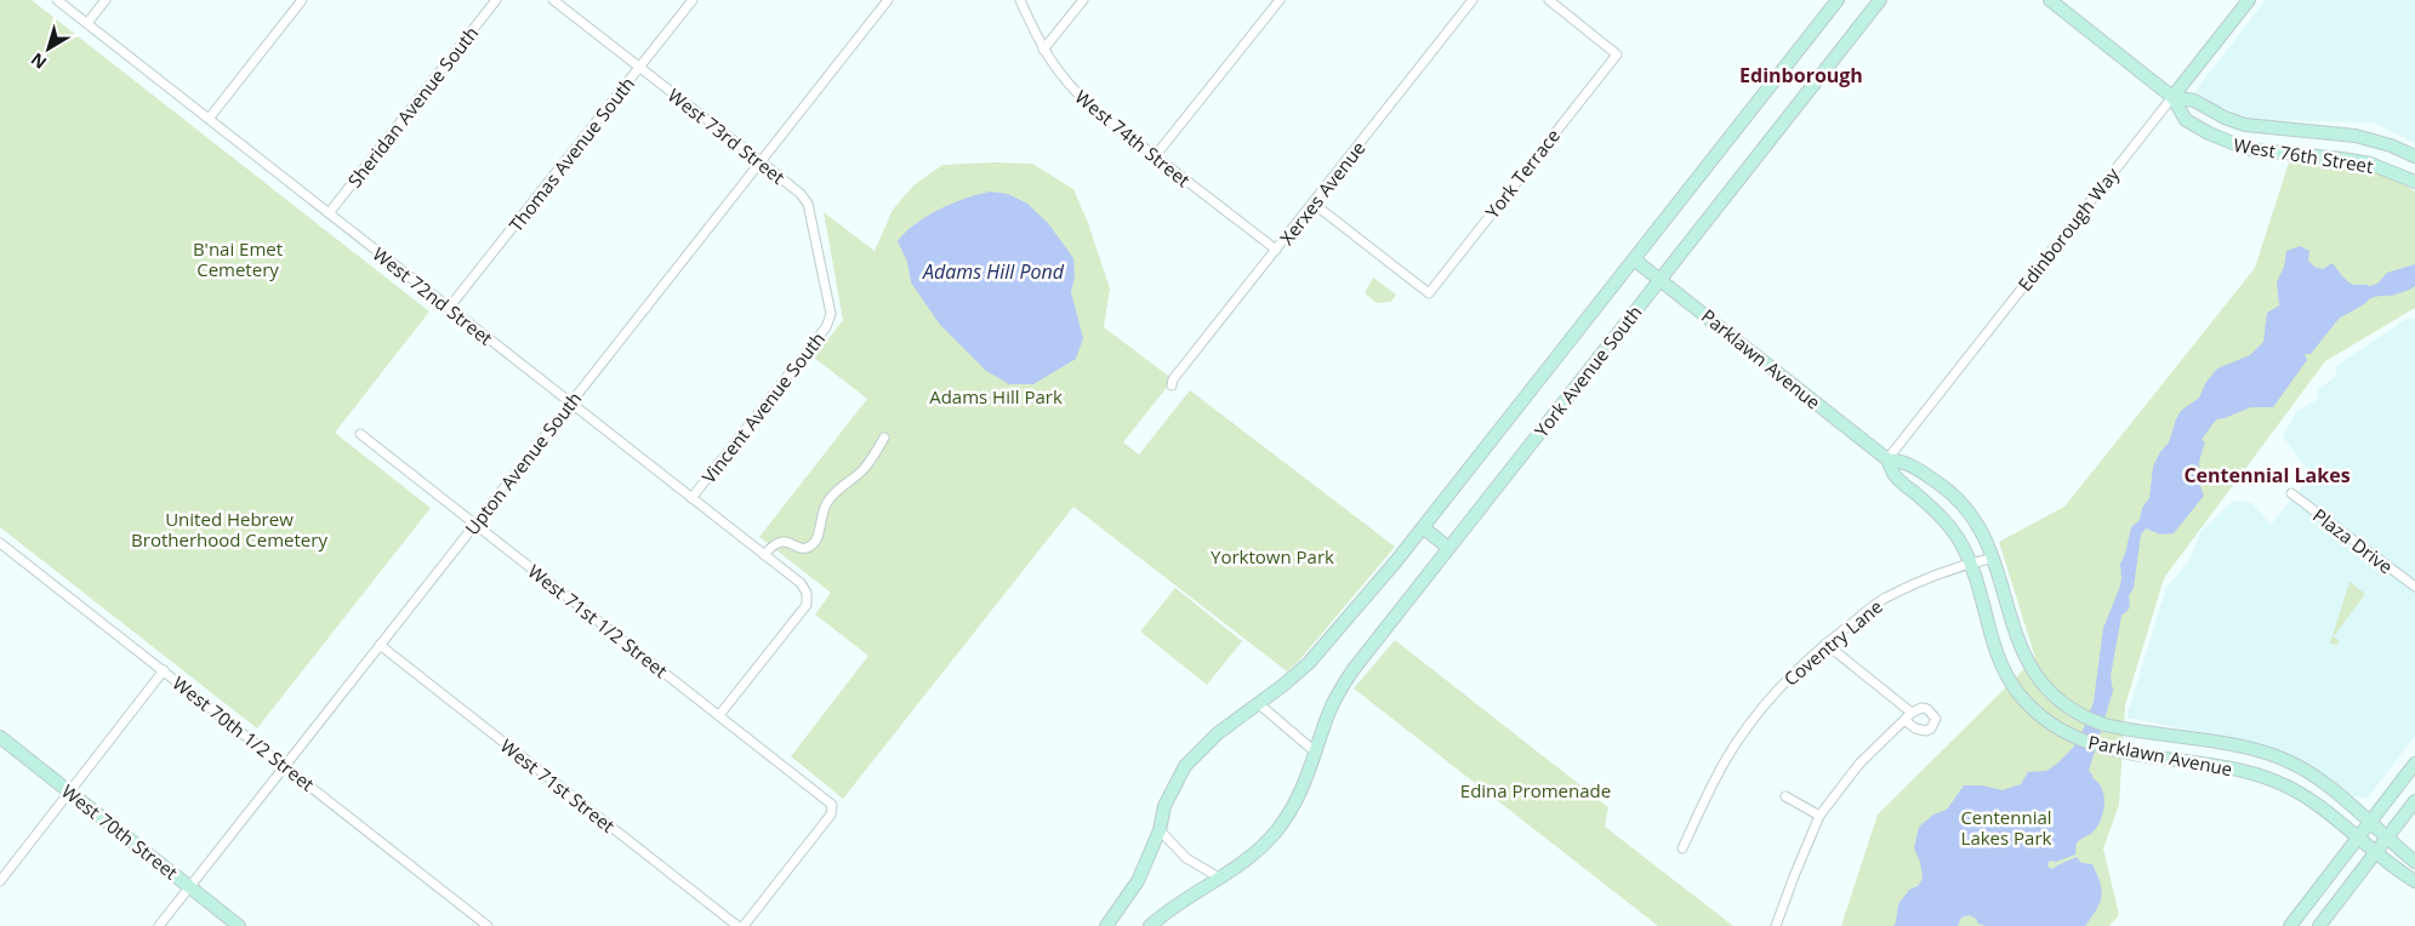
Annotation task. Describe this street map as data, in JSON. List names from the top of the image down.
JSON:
{
  "streets": {
    "street": [
      "Sheridan Avenue South",
      "West 73rd Street",
      "West 74th Street",
      "Thomas Avenue South",
      "West 76th Street",
      "York Terrace",
      "Xerxes Avenue",
      "Edinborough Way",
      "West 72nd Street",
      "Parklawn Avenue",
      "York Avenue South",
      "Vincent Avenue South",
      "Upton Avenue South",
      "Plaza Drive",
      "West 71st 1/2 Street",
      "Coventry Lane",
      "West 70th 1/2 Street",
      "West 71st Street",
      "West 70th Street"
    ]
  },
  "crossings": [
    ["Sheridan Avenue South", "West 72nd Street"],
    ["West 73rd Street", "Thomas Avenue South"],
    ["West 73rd Street", "Vincent Avenue South"],
    ["West 73rd Street", "Upton Avenue South"],
    ["West 74th Street", "Xerxes Avenue"],
    ["Thomas Avenue South", "West 72nd Street"],
    ["West 76th Street", "Edinborough Way"],
    ["York Terrace", "Xerxes Avenue"],
    ["Edinborough Way", "Parklawn Avenue"],
    ["West 72nd Street", "Vincent Avenue South"],
    ["West 72nd Street", "Upton Avenue South"],
    ["West 72nd Street", "West 71st 1/2 Street"],
    ["Parklawn Avenue", "York Avenue South"],
    ["Parklawn Avenue", "Coventry Lane"],
    ["Upton Avenue South", "West 71st 1/2 Street"],
    ["Upton Avenue South", "West 70th 1/2 Street"],
    ["Upton Avenue South", "West 71st Street"],
    ["Upton Avenue South", "West 70th Street"]
  ],
  "districts": ["Edinborough", "Centennial Lakes"],
  "water": ["Adams Hill Pond"],
  "parks": [
    "B'nai Emet Cemetery",
    "Adams Hill Park",
    "United Hebrew Brotherhood Cemetery",
    "Yorktown Park",
    "Edina Promenade",
    "Centennial Lakes Park"
  ],
  "north": "bottom left"
}
